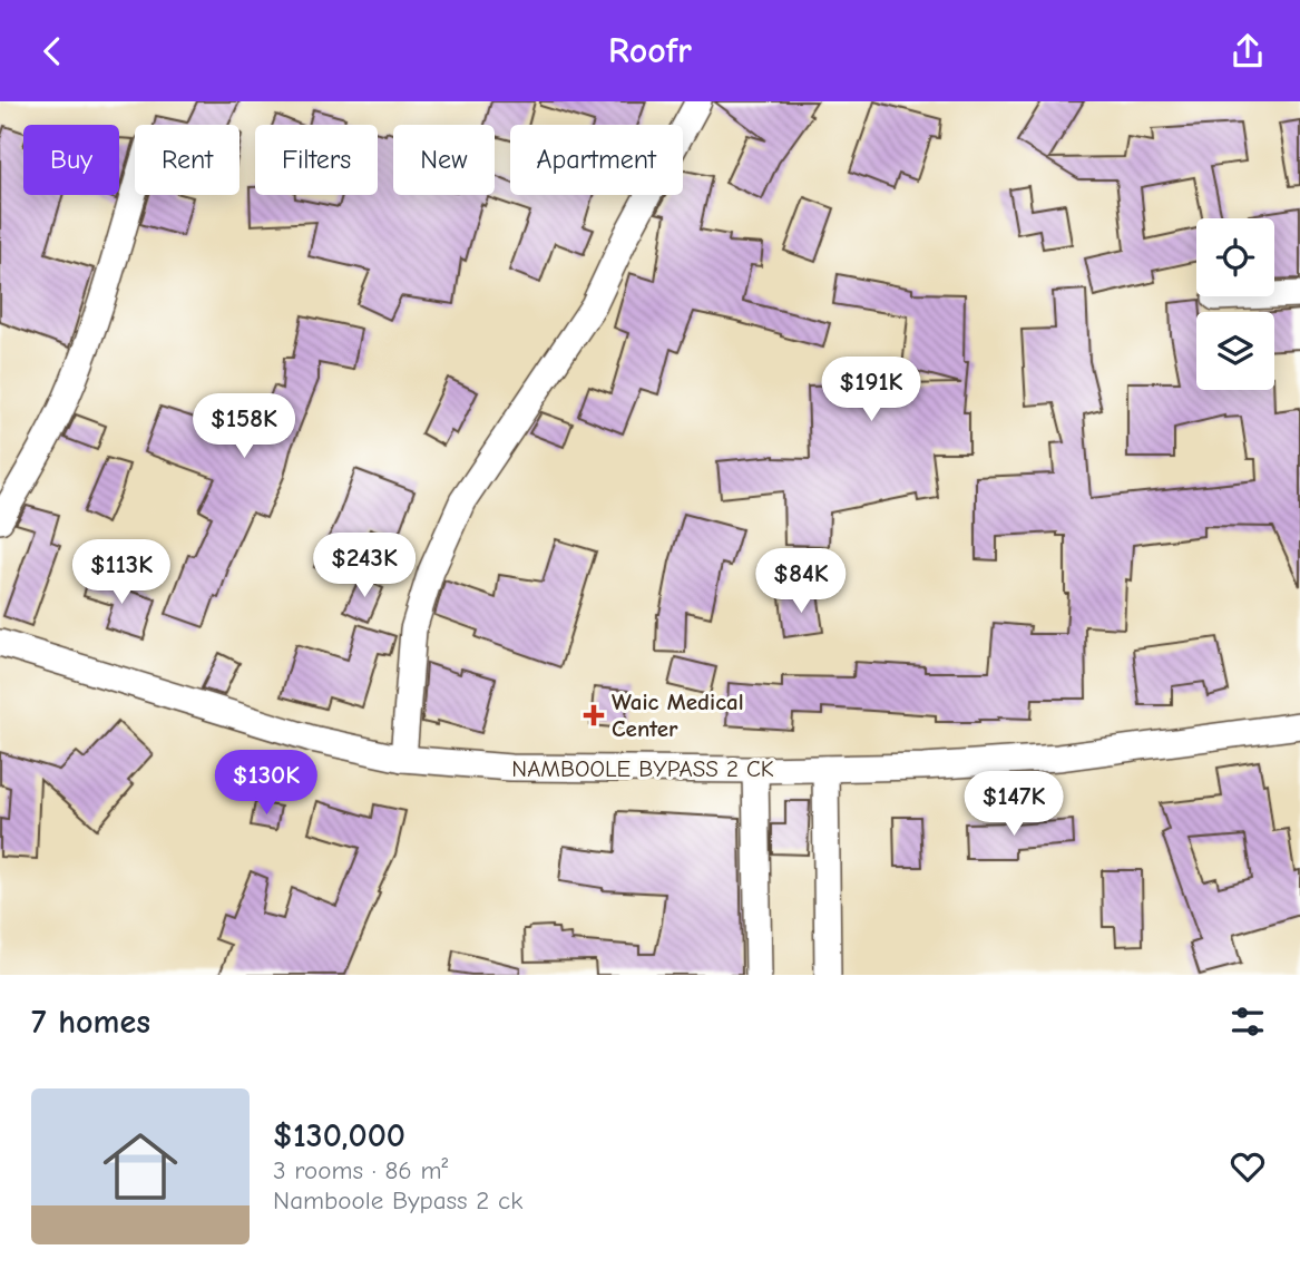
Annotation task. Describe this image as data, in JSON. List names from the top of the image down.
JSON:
{
  "streets": {
    "street": ["NAMBOOLE BYPASS 2 CK"]
  },
  "places": {
    "health": ["Waic Medical Center"]
  },
  "page": {
    "header": "Roofr",
    "chip": [
      "Buy",
      "Rent",
      "Filters",
      "New",
      "Apartment"
    ],
    "price": [
      "$191K",
      "$158K",
      "$243K",
      "$113K",
      "$84K",
      "$130K",
      "$147K"
    ],
    "heading": "7 homes",
    "list": [
      {
        "name": "$130,000",
        "note": "3 rooms · 86 m² · Namboole Bypass 2 ck"
      }
    ]
  }
}
